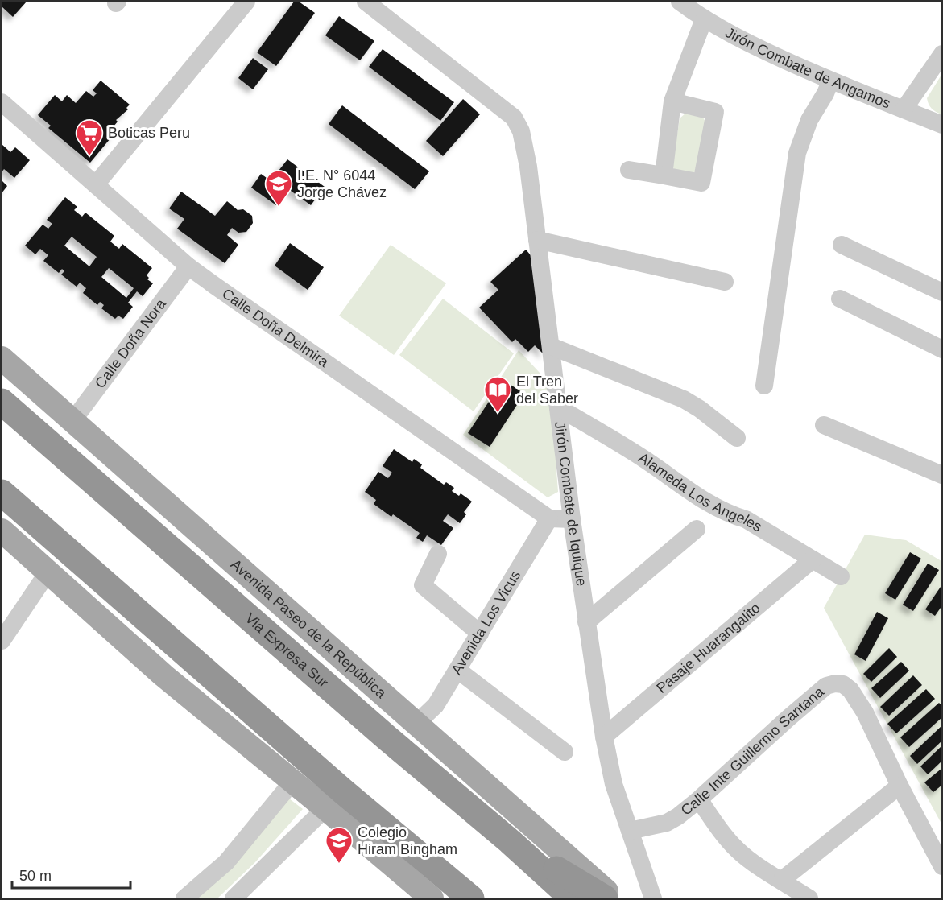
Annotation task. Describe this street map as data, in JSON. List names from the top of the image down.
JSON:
{
  "streets": {
    "highway": ["Via Expresa Sur"],
    "main road": ["Avenida Paseo de la República"],
    "street": [
      "Jirón Combate de Angamos",
      "Calle Doña Delmira",
      "Calle Doña Nora",
      "Alameda Los Ángeles",
      "Jirón Combate de Iquique",
      "Avenida Los Vicus",
      "Pasaje Huarangalito",
      "Calle Inte Guillermo Santana"
    ]
  },
  "crossings": [
    ["Calle Doña Delmira", "Calle Doña Nora"],
    ["Calle Doña Delmira", "Avenida Los Vicus"],
    ["Calle Doña Nora", "Avenida Paseo de la República"],
    ["Alameda Los Ángeles", "Jirón Combate de Iquique"],
    ["Alameda Los Ángeles", "Pasaje Huarangalito"],
    ["Jirón Combate de Iquique", "Pasaje Huarangalito"],
    ["Jirón Combate de Iquique", "Calle Inte Guillermo Santana"],
    ["Avenida Los Vicus", "Avenida Paseo de la República"]
  ],
  "places": {
    "supermarket": ["Boticas Peru"],
    "school or university": ["I.E. N° 6044 Jorge Chávez", "Colegio Hiram Bingham"],
    "library": ["El Tren del Saber"]
  },
  "scale_bar": "50 m"
}
